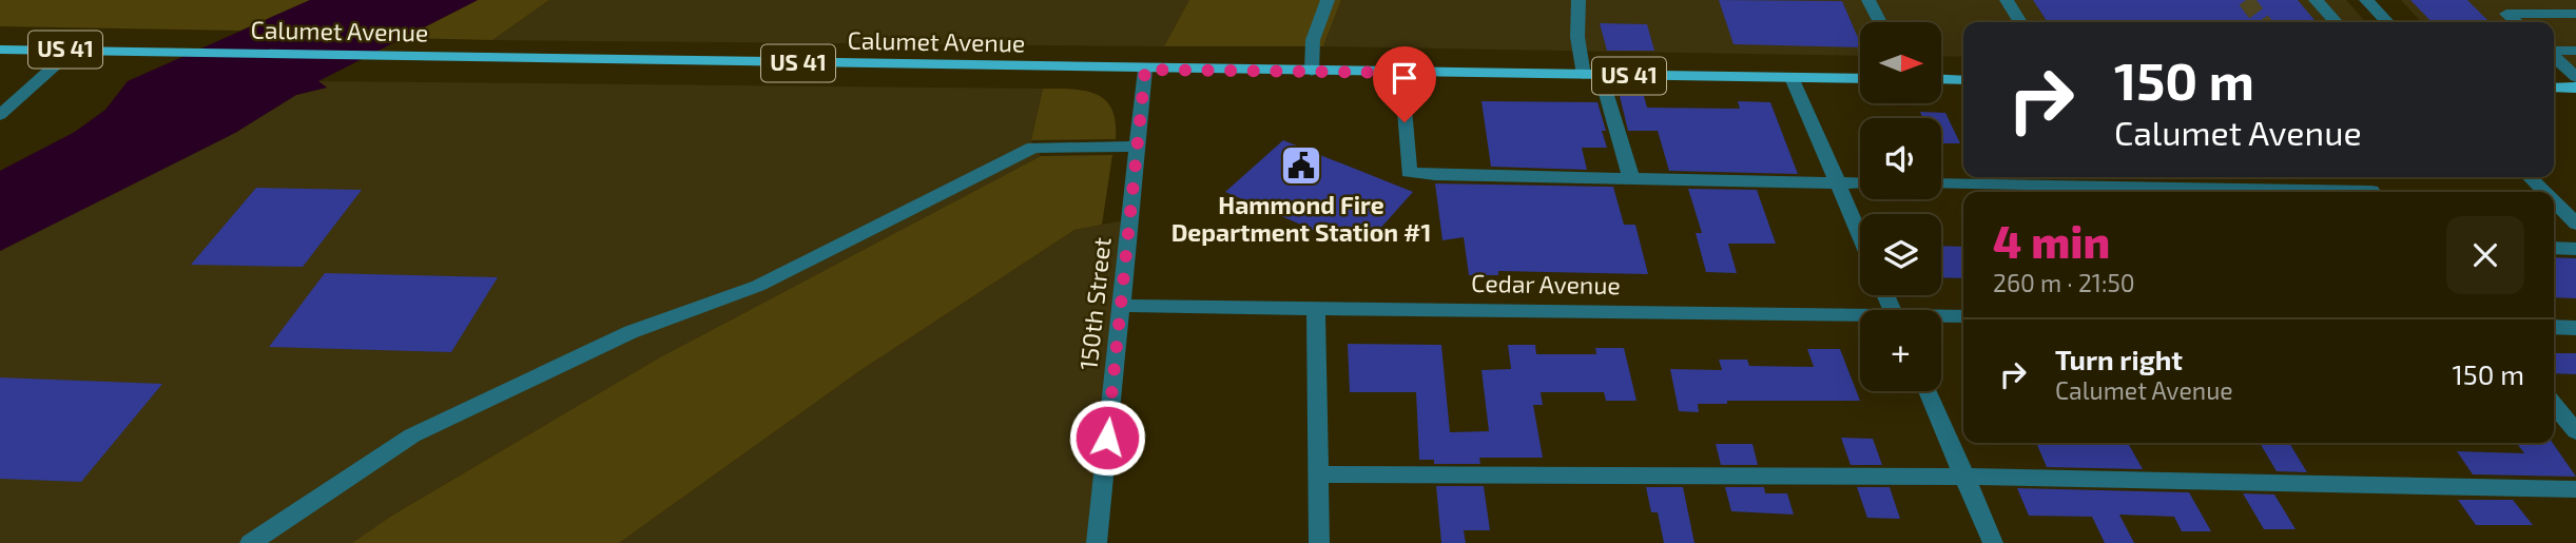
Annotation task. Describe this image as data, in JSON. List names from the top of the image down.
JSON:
{
  "streets": {
    "main road": ["Calumet Avenue", "US 41"],
    "street": ["Cedar Avenue", "150th Street"]
  },
  "crossings": [
    ["Calumet Avenue", "150th Street"],
    ["Cedar Avenue", "150th Street"]
  ],
  "places": {
    "public building": ["Hammond Fire Department Station #1"]
  },
  "north": "right",
  "page": {
    "map_buttons": "+",
    "turn": ["150 m", "Calumet Avenue"],
    "heading": ["4 min", "260 m · 21:50"],
    "list": [
      {
        "name": "Turn right",
        "note": "Calumet Avenue",
        "value": "150 m"
      }
    ]
  }
}
